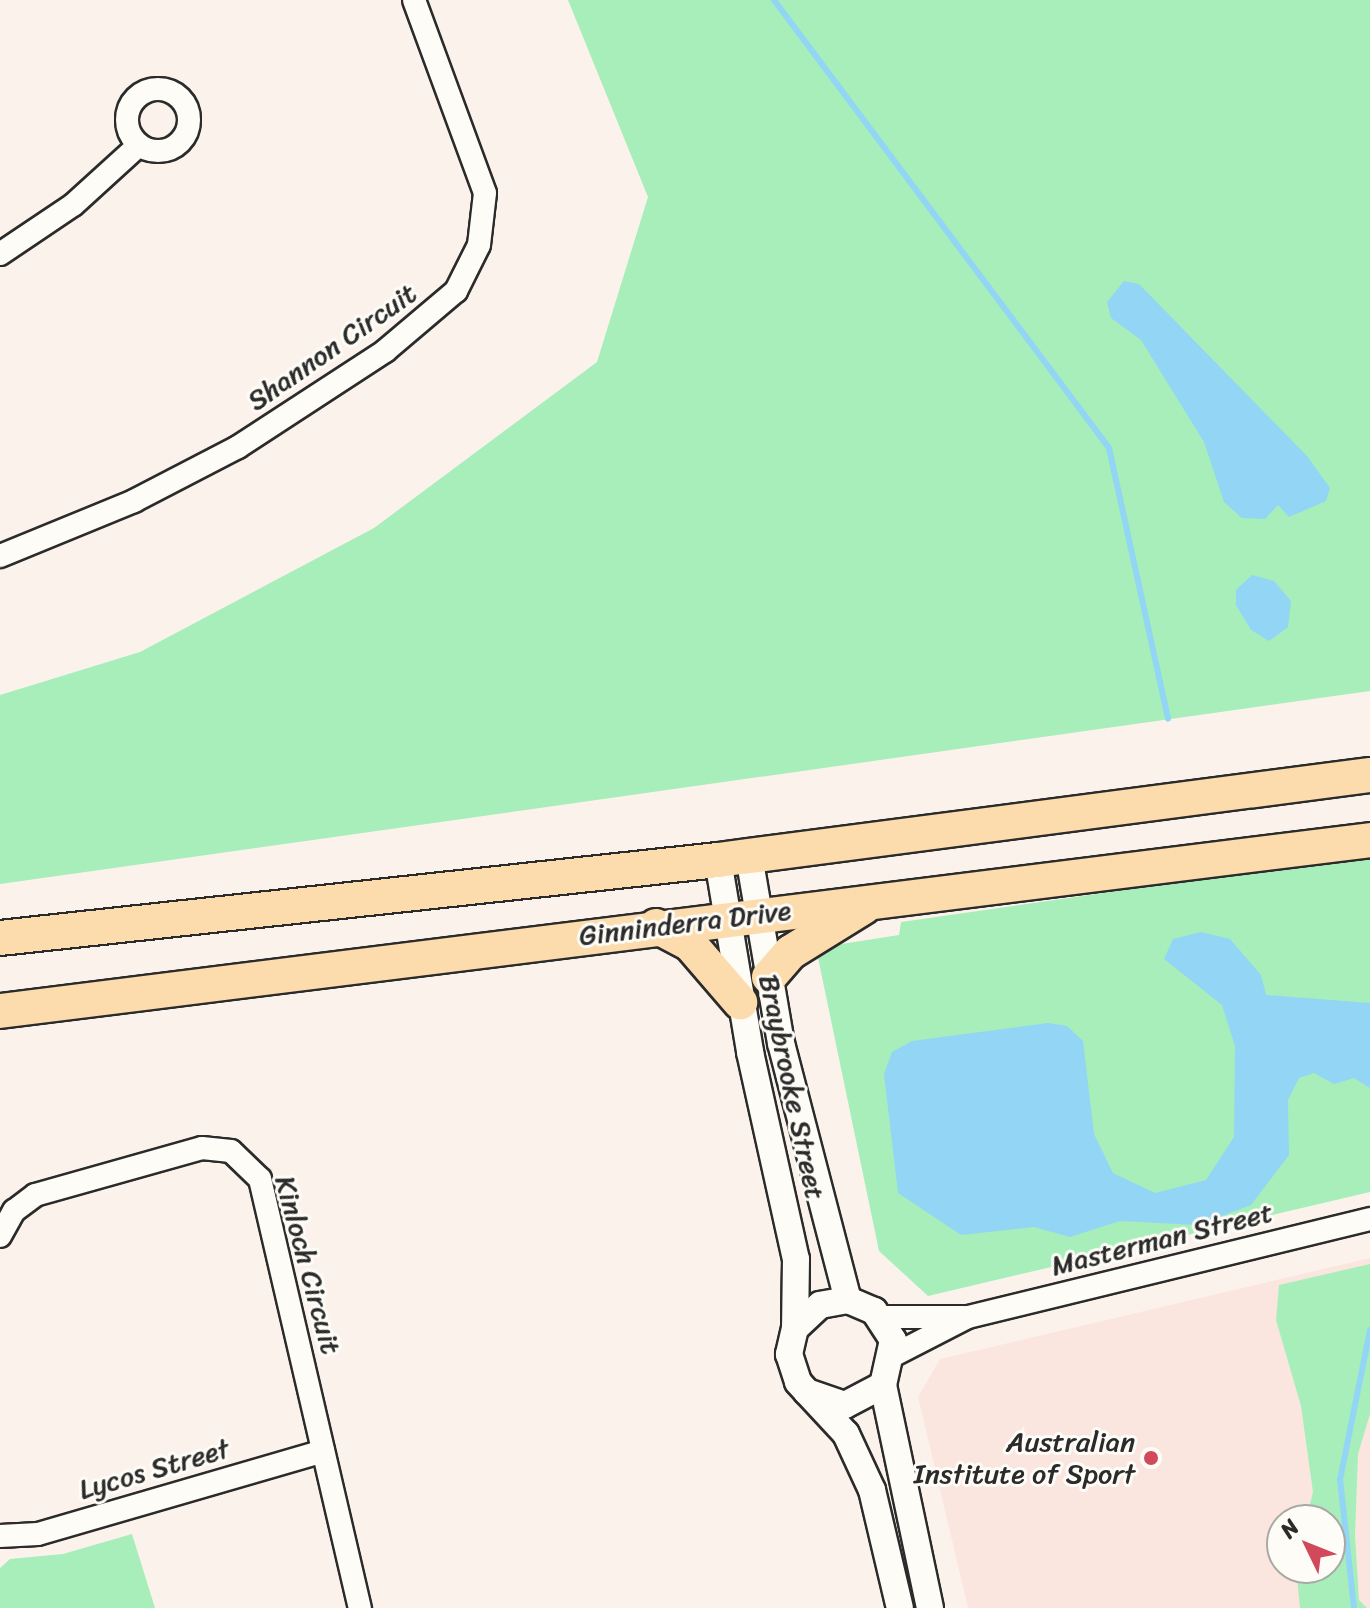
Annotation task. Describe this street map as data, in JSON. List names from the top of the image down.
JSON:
{
  "streets": {
    "main road": ["Ginninderra Drive"],
    "street": [
      "Shannon Circuit",
      "Braybrooke Street",
      "Masterman Street",
      "Kinloch Circuit",
      "Lycos Street"
    ]
  },
  "crossings": [
    ["Ginninderra Drive", "Braybrooke Street"],
    ["Braybrooke Street", "Masterman Street"],
    ["Kinloch Circuit", "Lycos Street"]
  ],
  "places": ["Australian Institute of Sport"],
  "north": "top left"
}
